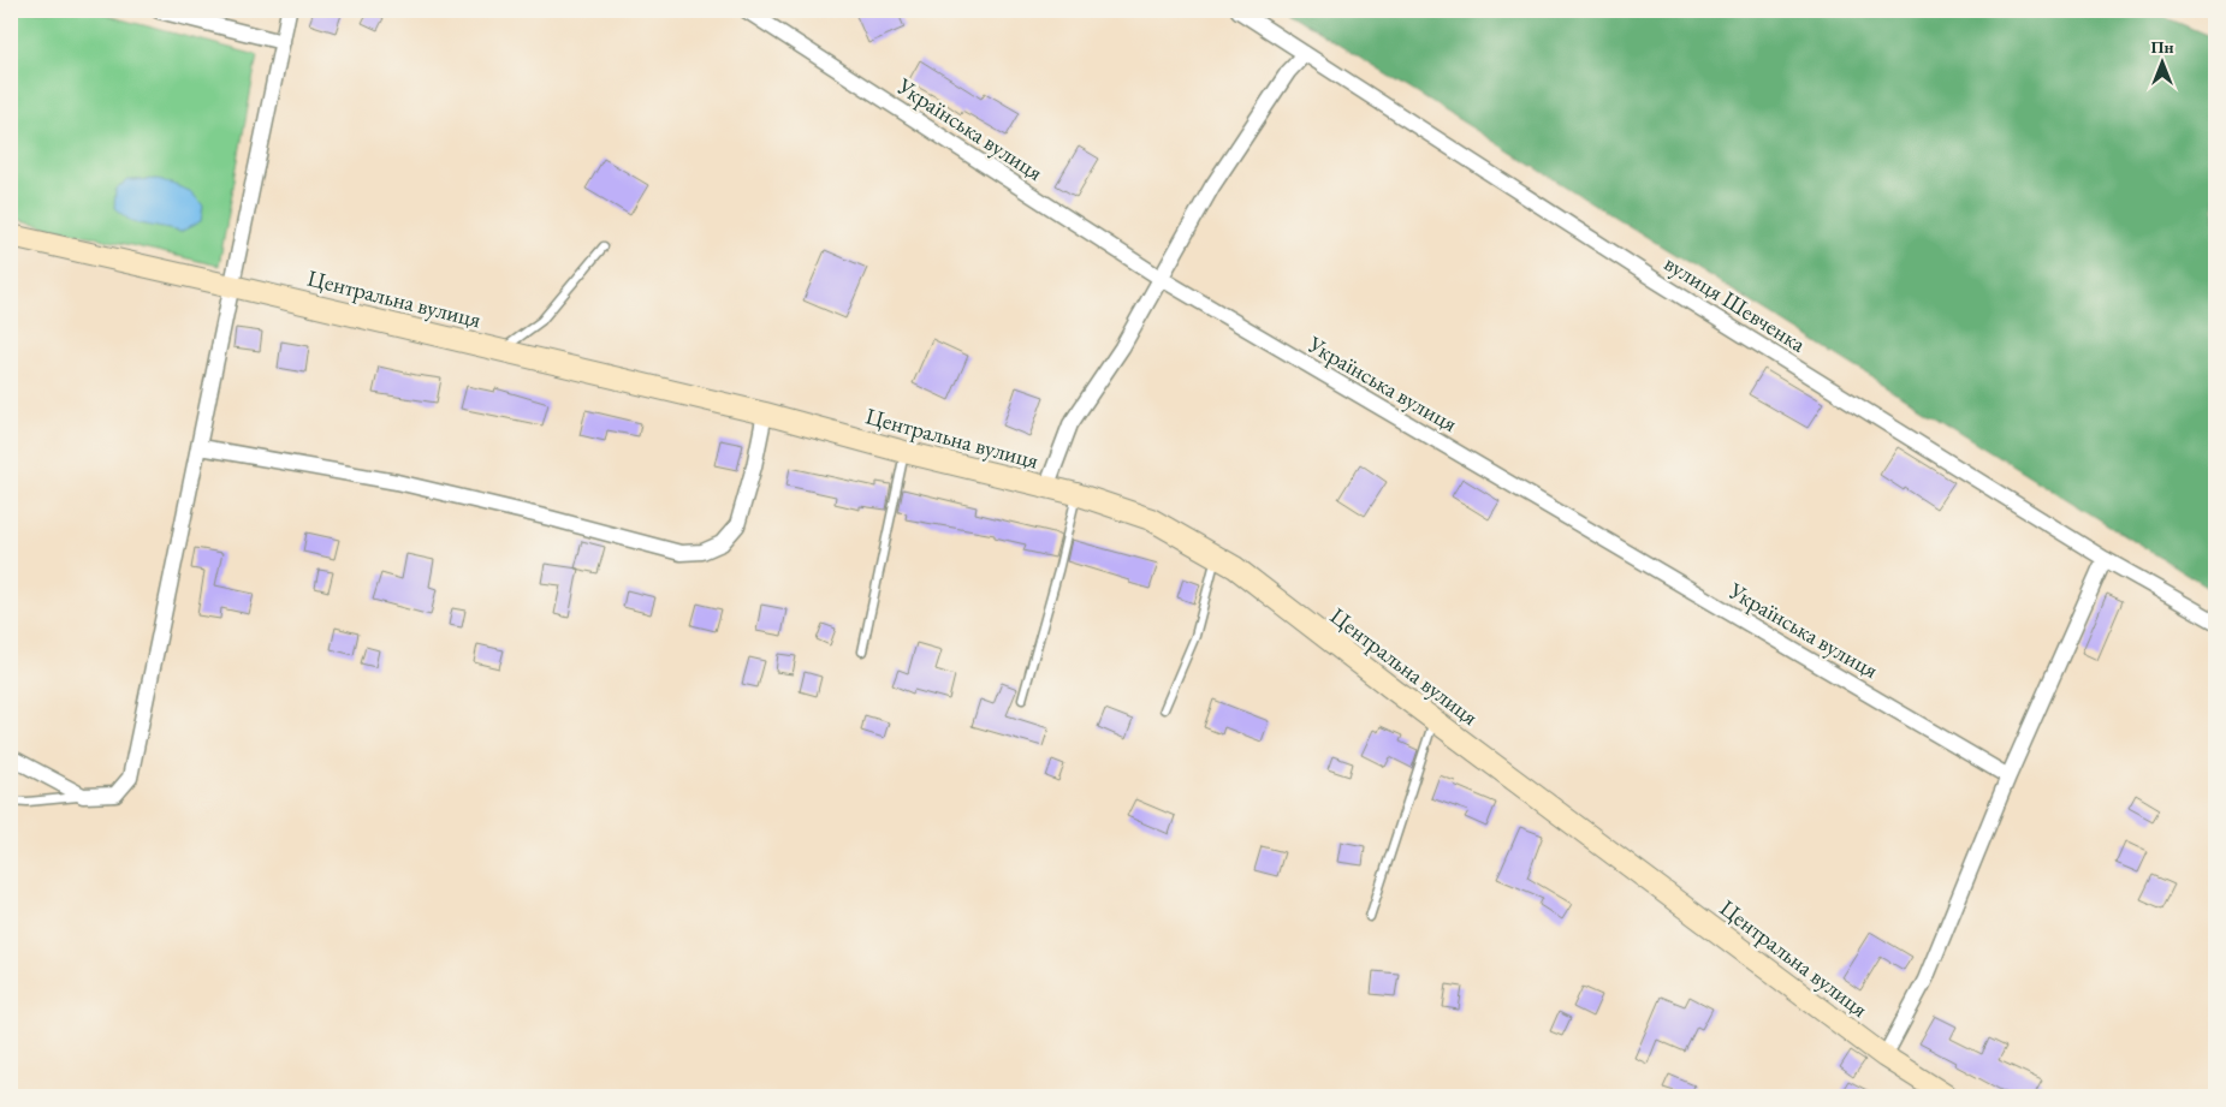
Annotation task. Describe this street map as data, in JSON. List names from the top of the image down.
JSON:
{
  "streets": {
    "street": ["Українська вулиця", "Центральна вулиця", "вулиця Шевченка"]
  },
  "north": "top"
}
